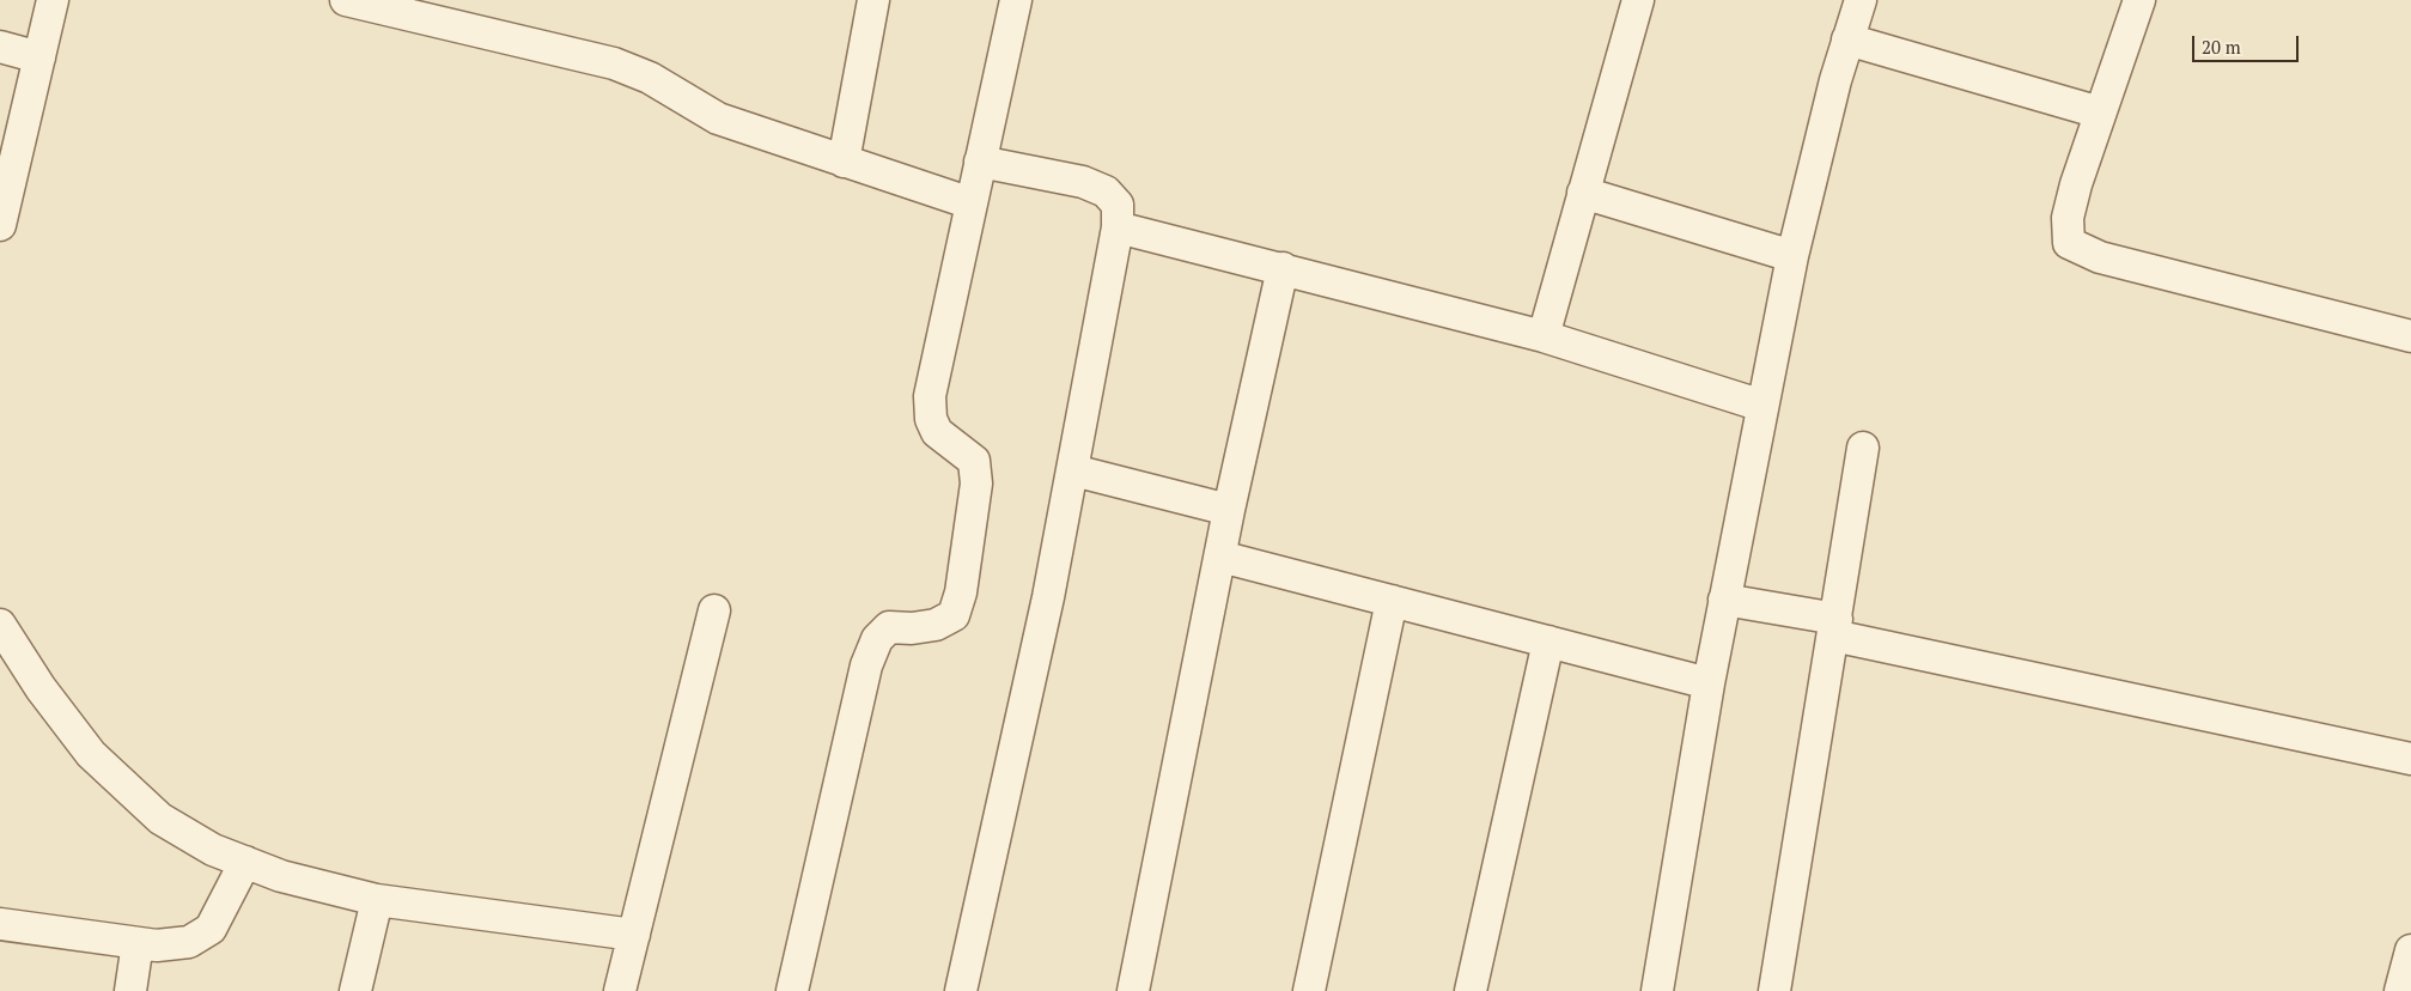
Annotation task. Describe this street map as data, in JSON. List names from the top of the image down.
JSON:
{
  "scale_bar": "20 m"
}
